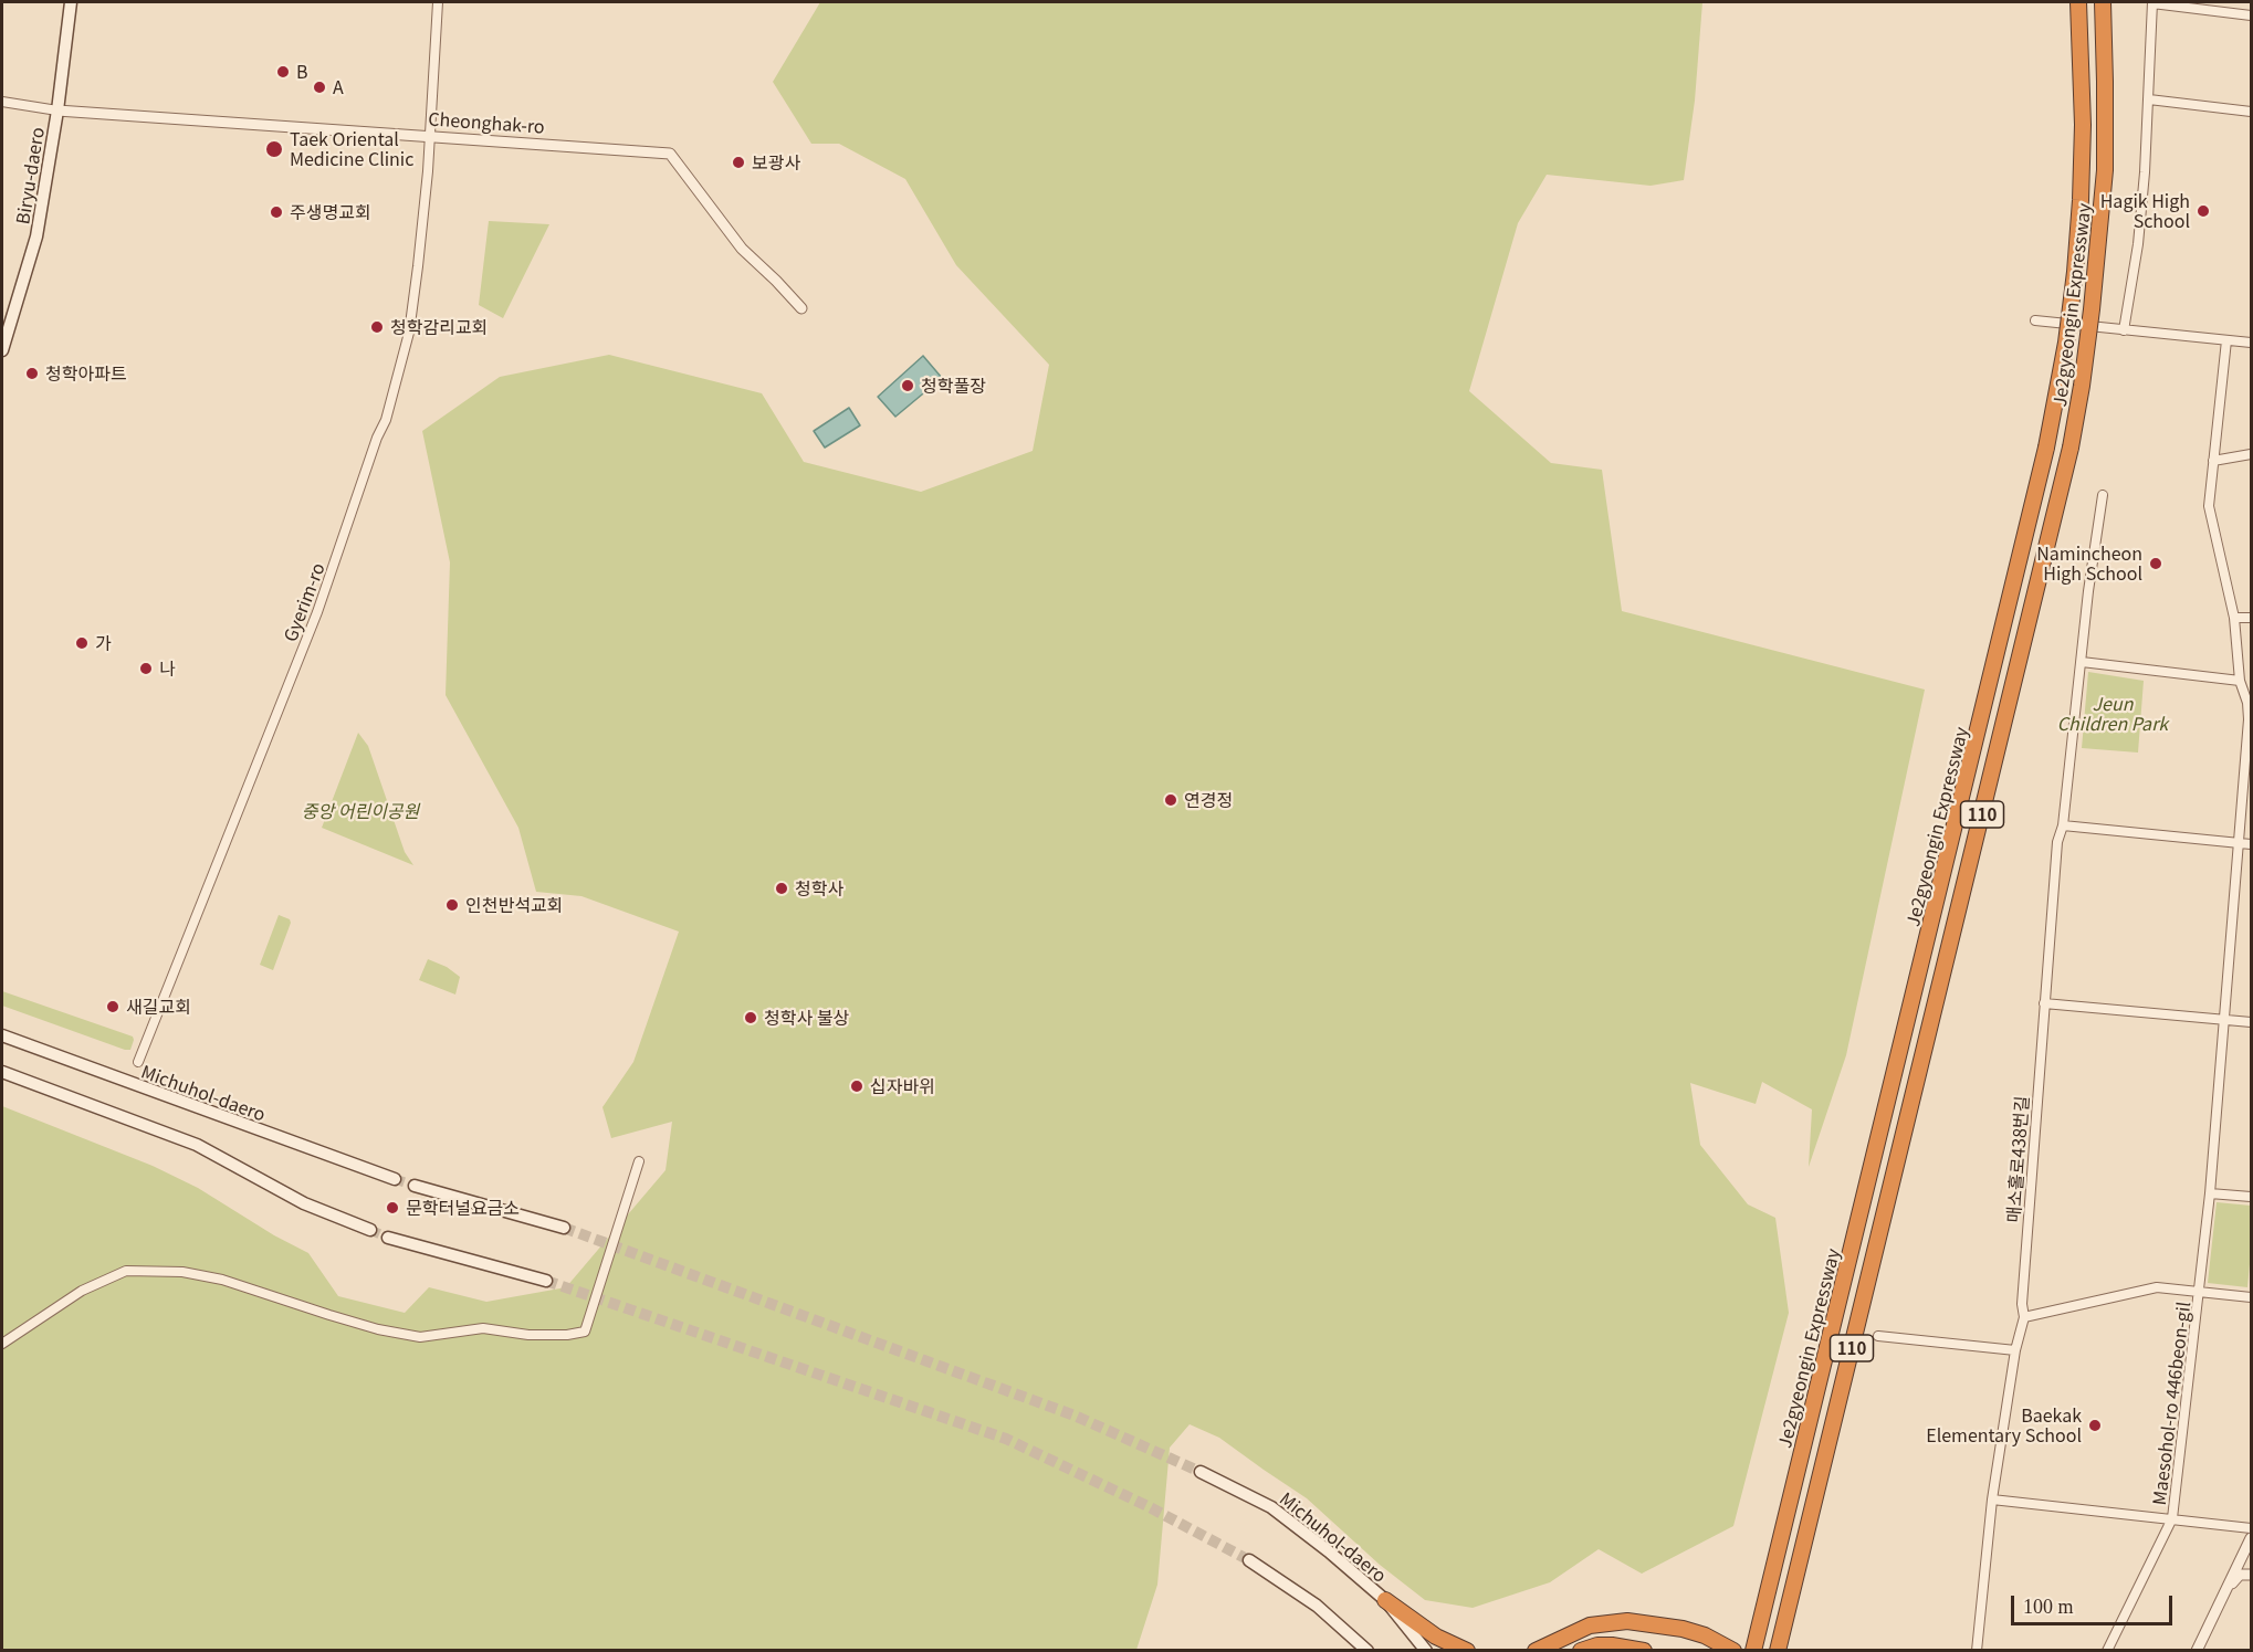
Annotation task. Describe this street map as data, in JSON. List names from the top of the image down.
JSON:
{
  "streets": {
    "highway": ["Je2gyeongin Expressway", "110"],
    "main road": ["Biryu-daero", "Michuhol-daero"],
    "street": [
      "Cheonghak-ro",
      "Gyerim-ro",
      "매소홀로438번길",
      "Maesohol-ro 446beon-gil"
    ]
  },
  "crossings": [
    ["Cheonghak-ro", "Biryu-daero"],
    ["Cheonghak-ro", "Gyerim-ro"],
    ["매소홀로438번길", "Maesohol-ro 446beon-gil"]
  ],
  "parks": ["Jeun Children Park", "중앙 어린이공원"],
  "places": [
    "B",
    "A",
    "Taek Oriental Medicine Clinic",
    "보광사",
    "Hagik High School",
    "주생명교회",
    "청학감리교회",
    "청학아파트",
    "청학풀장",
    "Namincheon High School",
    "가",
    "나",
    "연경정",
    "청학사",
    "인천반석교회",
    "새길교회",
    "청학사 불상",
    "십자바위",
    "문학터널요금소",
    "Baekak Elementary School"
  ],
  "scale_bar": "100 m"
}
